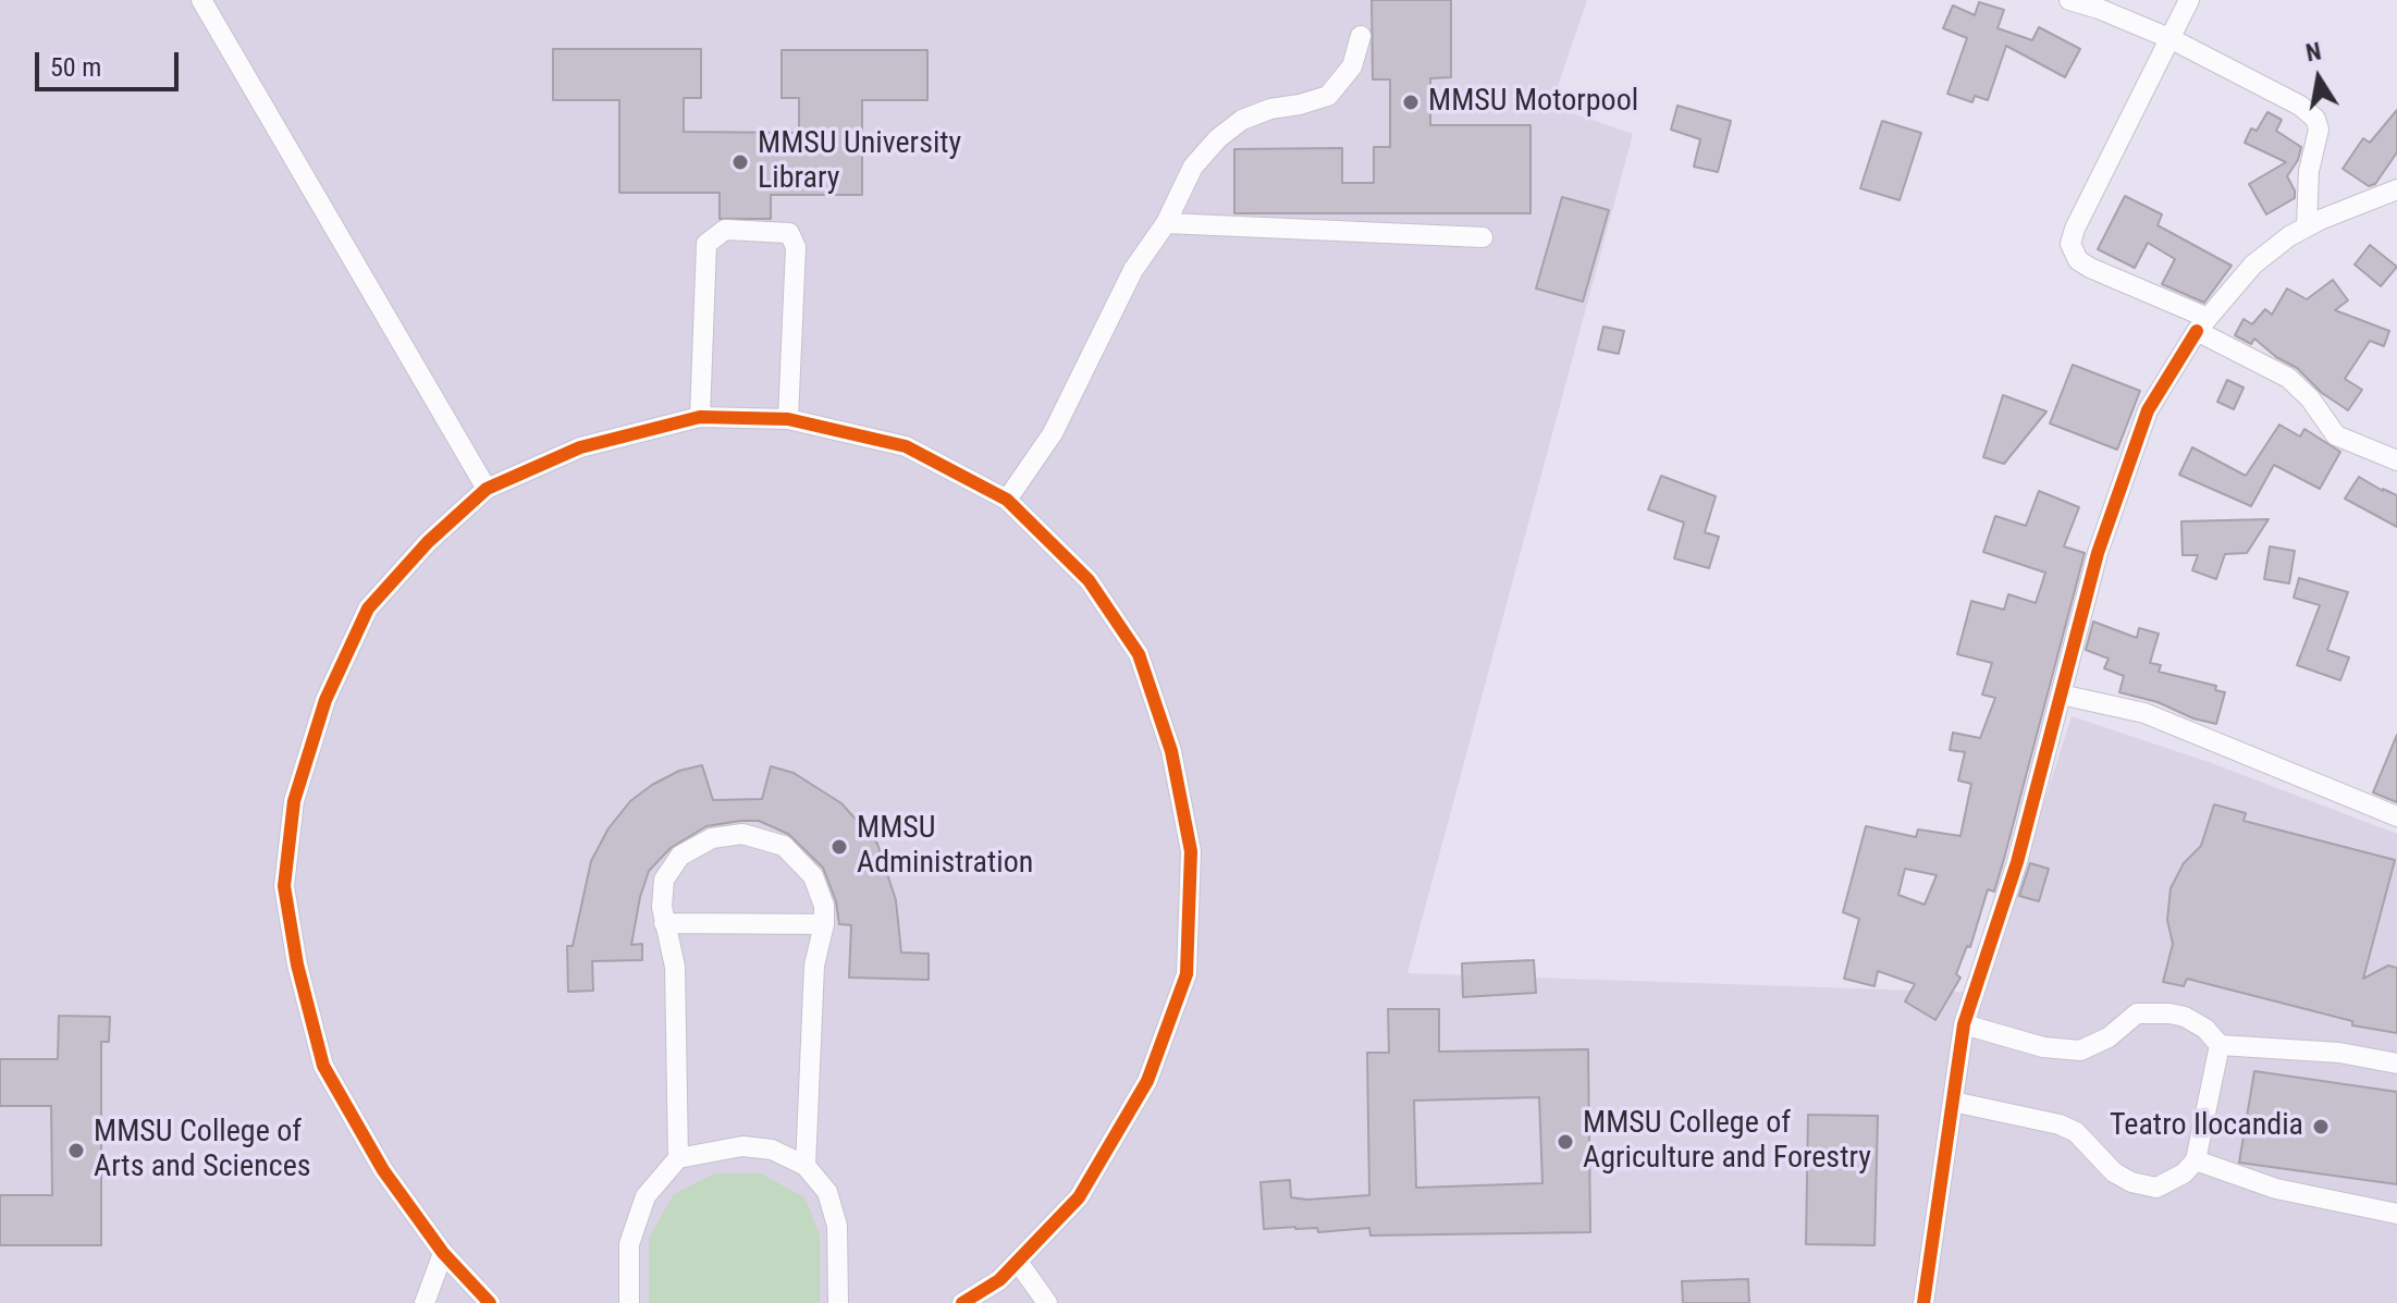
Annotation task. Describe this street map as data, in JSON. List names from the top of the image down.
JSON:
{
  "places": [
    "MMSU Motorpool",
    "MMSU University Library",
    "MMSU Administration",
    "Teatro Ilocandia",
    "MMSU College of Agriculture and Forestry",
    "MMSU College of Arts and Sciences"
  ],
  "scale_bar": "50 m",
  "north": "top"
}
